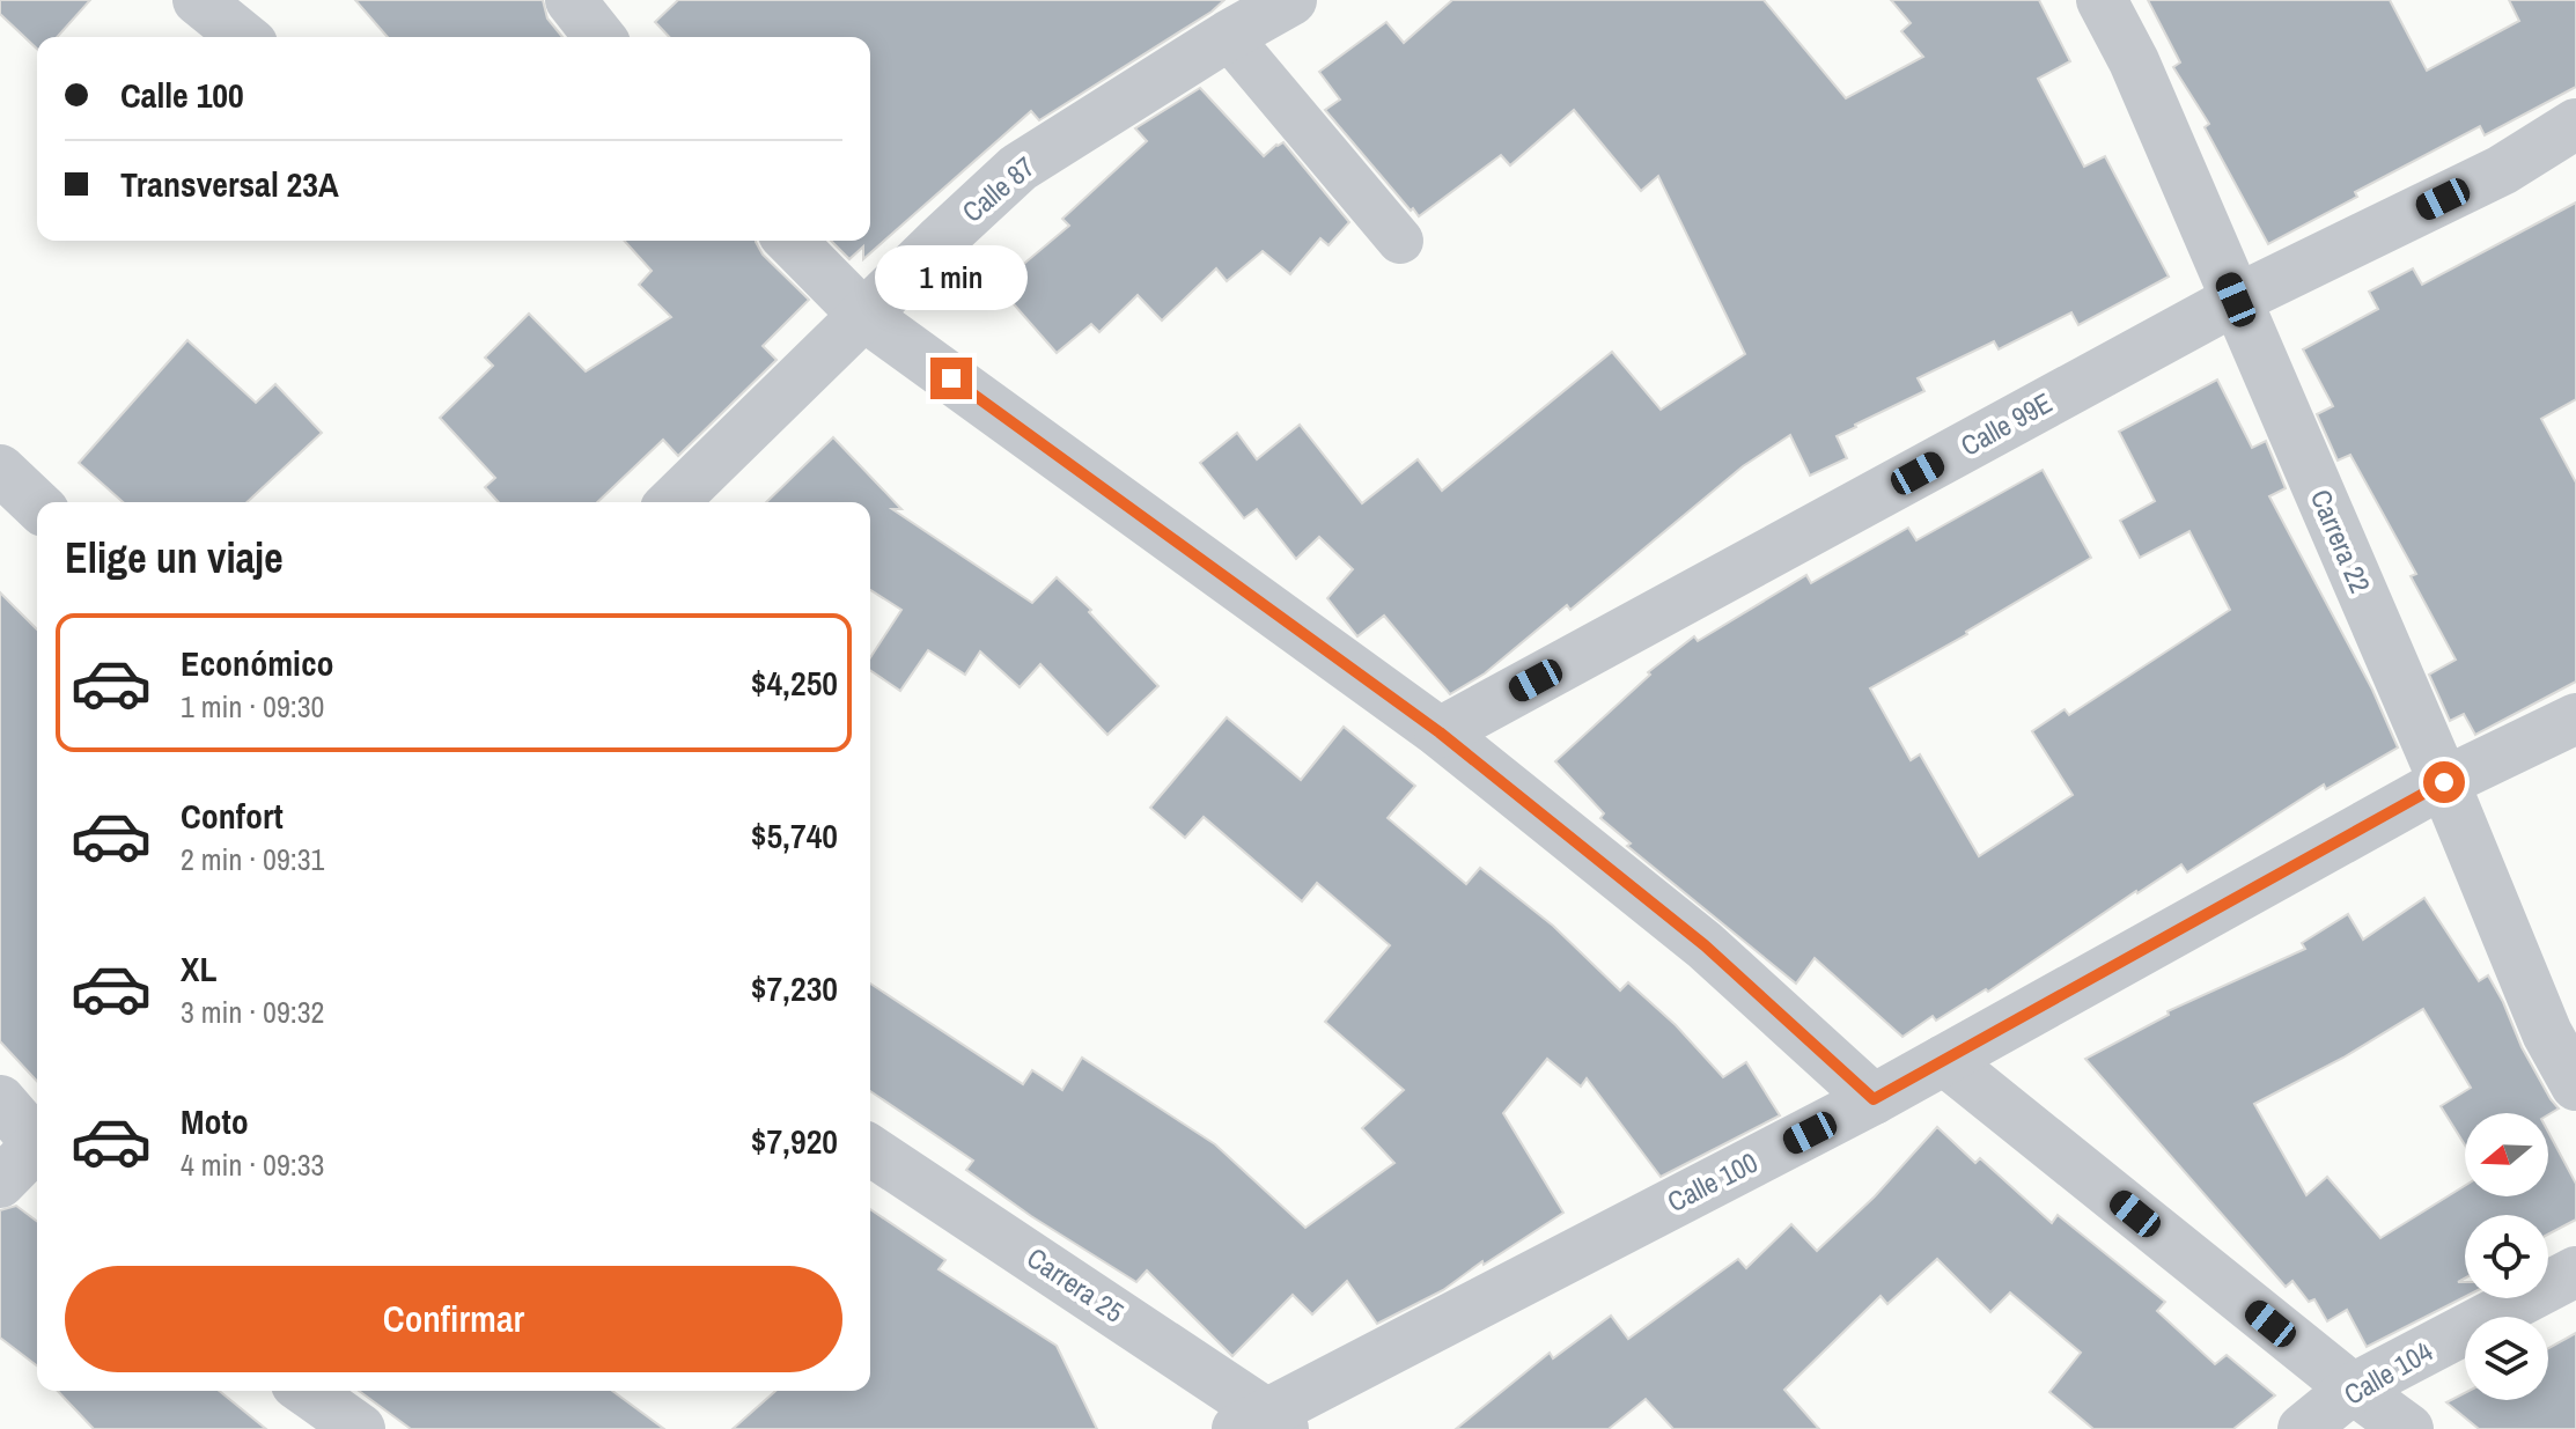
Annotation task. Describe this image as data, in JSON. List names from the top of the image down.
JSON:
{
  "streets": {
    "street": [
      "Calle 87",
      "Calle 99E",
      "Carrera 22",
      "Calle 100",
      "Carrera 25",
      "Calle 104"
    ]
  },
  "crossings": [
    ["Calle 99E", "Carrera 22"],
    ["Carrera 22", "Calle 100"],
    ["Calle 100", "Carrera 25"]
  ],
  "north": "left",
  "page": {
    "banner": ["Calle 100", "Transversal 23A"],
    "bubble": "1 min",
    "heading": "Elige un viaje",
    "list": [
      {
        "name": "Económico",
        "note": "1 min · 09:30",
        "value": "$4,250"
      },
      {
        "name": "Confort",
        "note": "2 min · 09:31",
        "value": "$5,740"
      },
      {
        "name": "XL",
        "note": "3 min · 09:32",
        "value": "$7,230"
      },
      {
        "name": "Moto",
        "note": "4 min · 09:33",
        "value": "$7,920"
      }
    ],
    "buttons": "Confirmar"
  }
}
